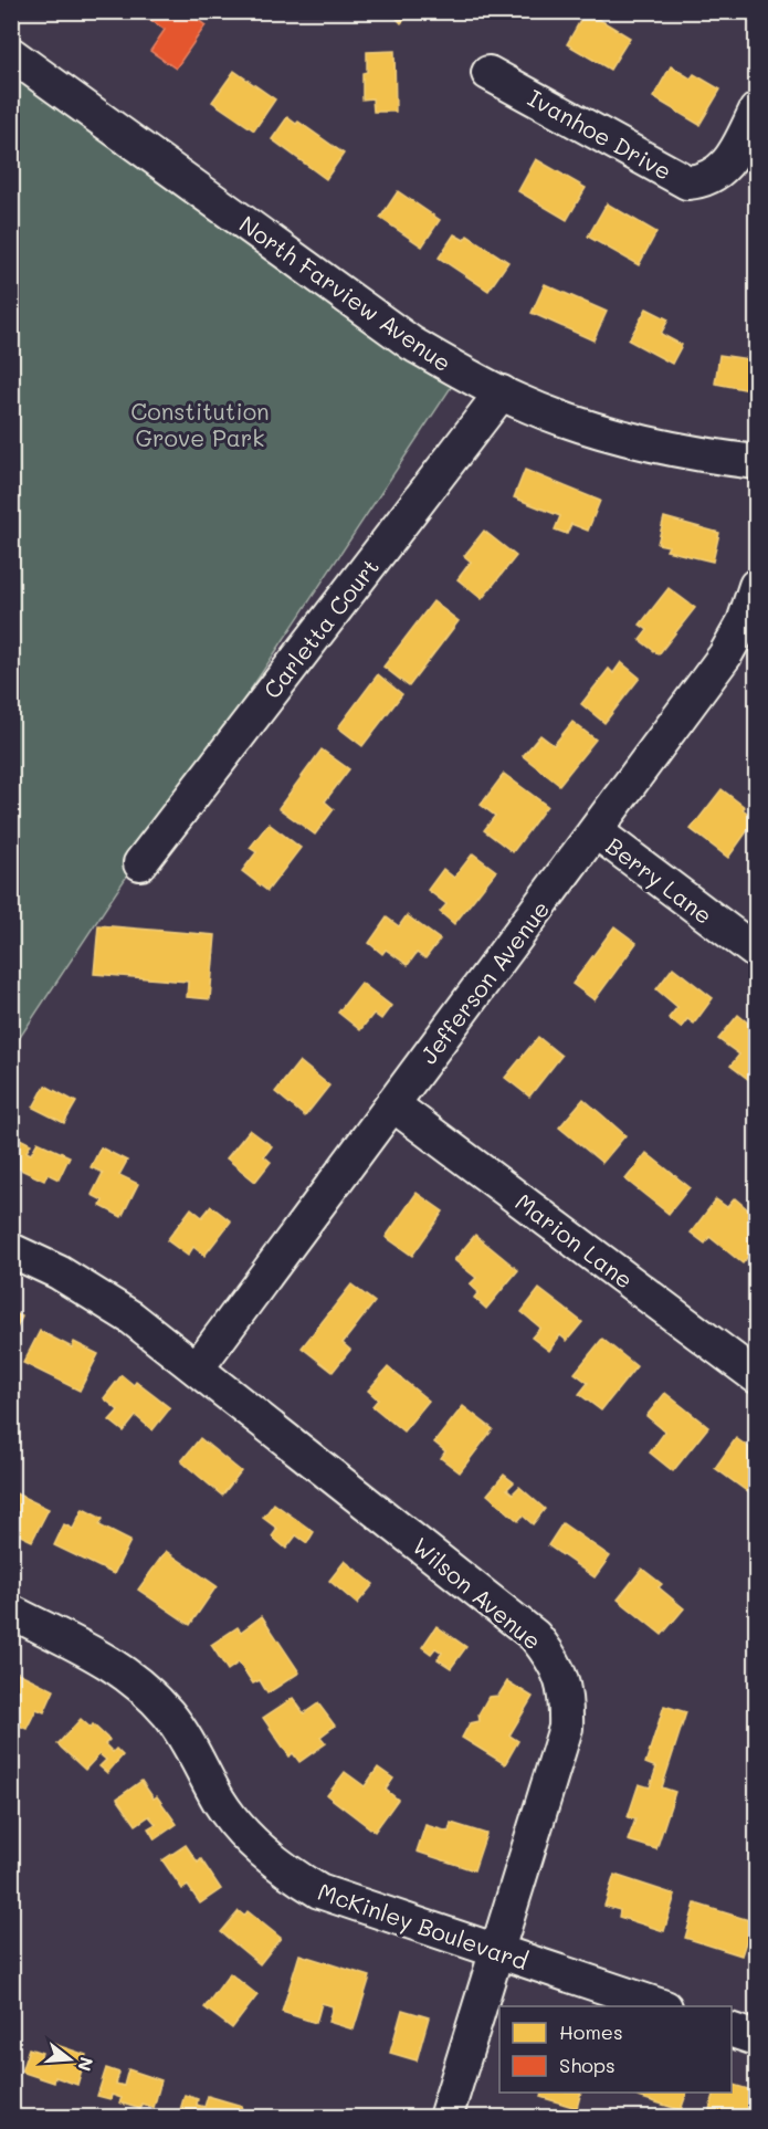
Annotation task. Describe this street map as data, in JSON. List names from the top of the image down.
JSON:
{
  "streets": {
    "street": [
      "Ivanhoe Drive",
      "North Farview Avenue",
      "Carletta Court",
      "Berry Lane",
      "Jefferson Avenue",
      "Marion Lane",
      "Wilson Avenue",
      "McKinley Boulevard"
    ]
  },
  "crossings": [
    ["North Farview Avenue", "Carletta Court"],
    ["Berry Lane", "Jefferson Avenue"],
    ["Jefferson Avenue", "Marion Lane"],
    ["Jefferson Avenue", "Wilson Avenue"],
    ["Wilson Avenue", "McKinley Boulevard"]
  ],
  "parks": ["Constitution Grove Park"],
  "legend": ["Homes", "Shops"],
  "north": "right"
}
